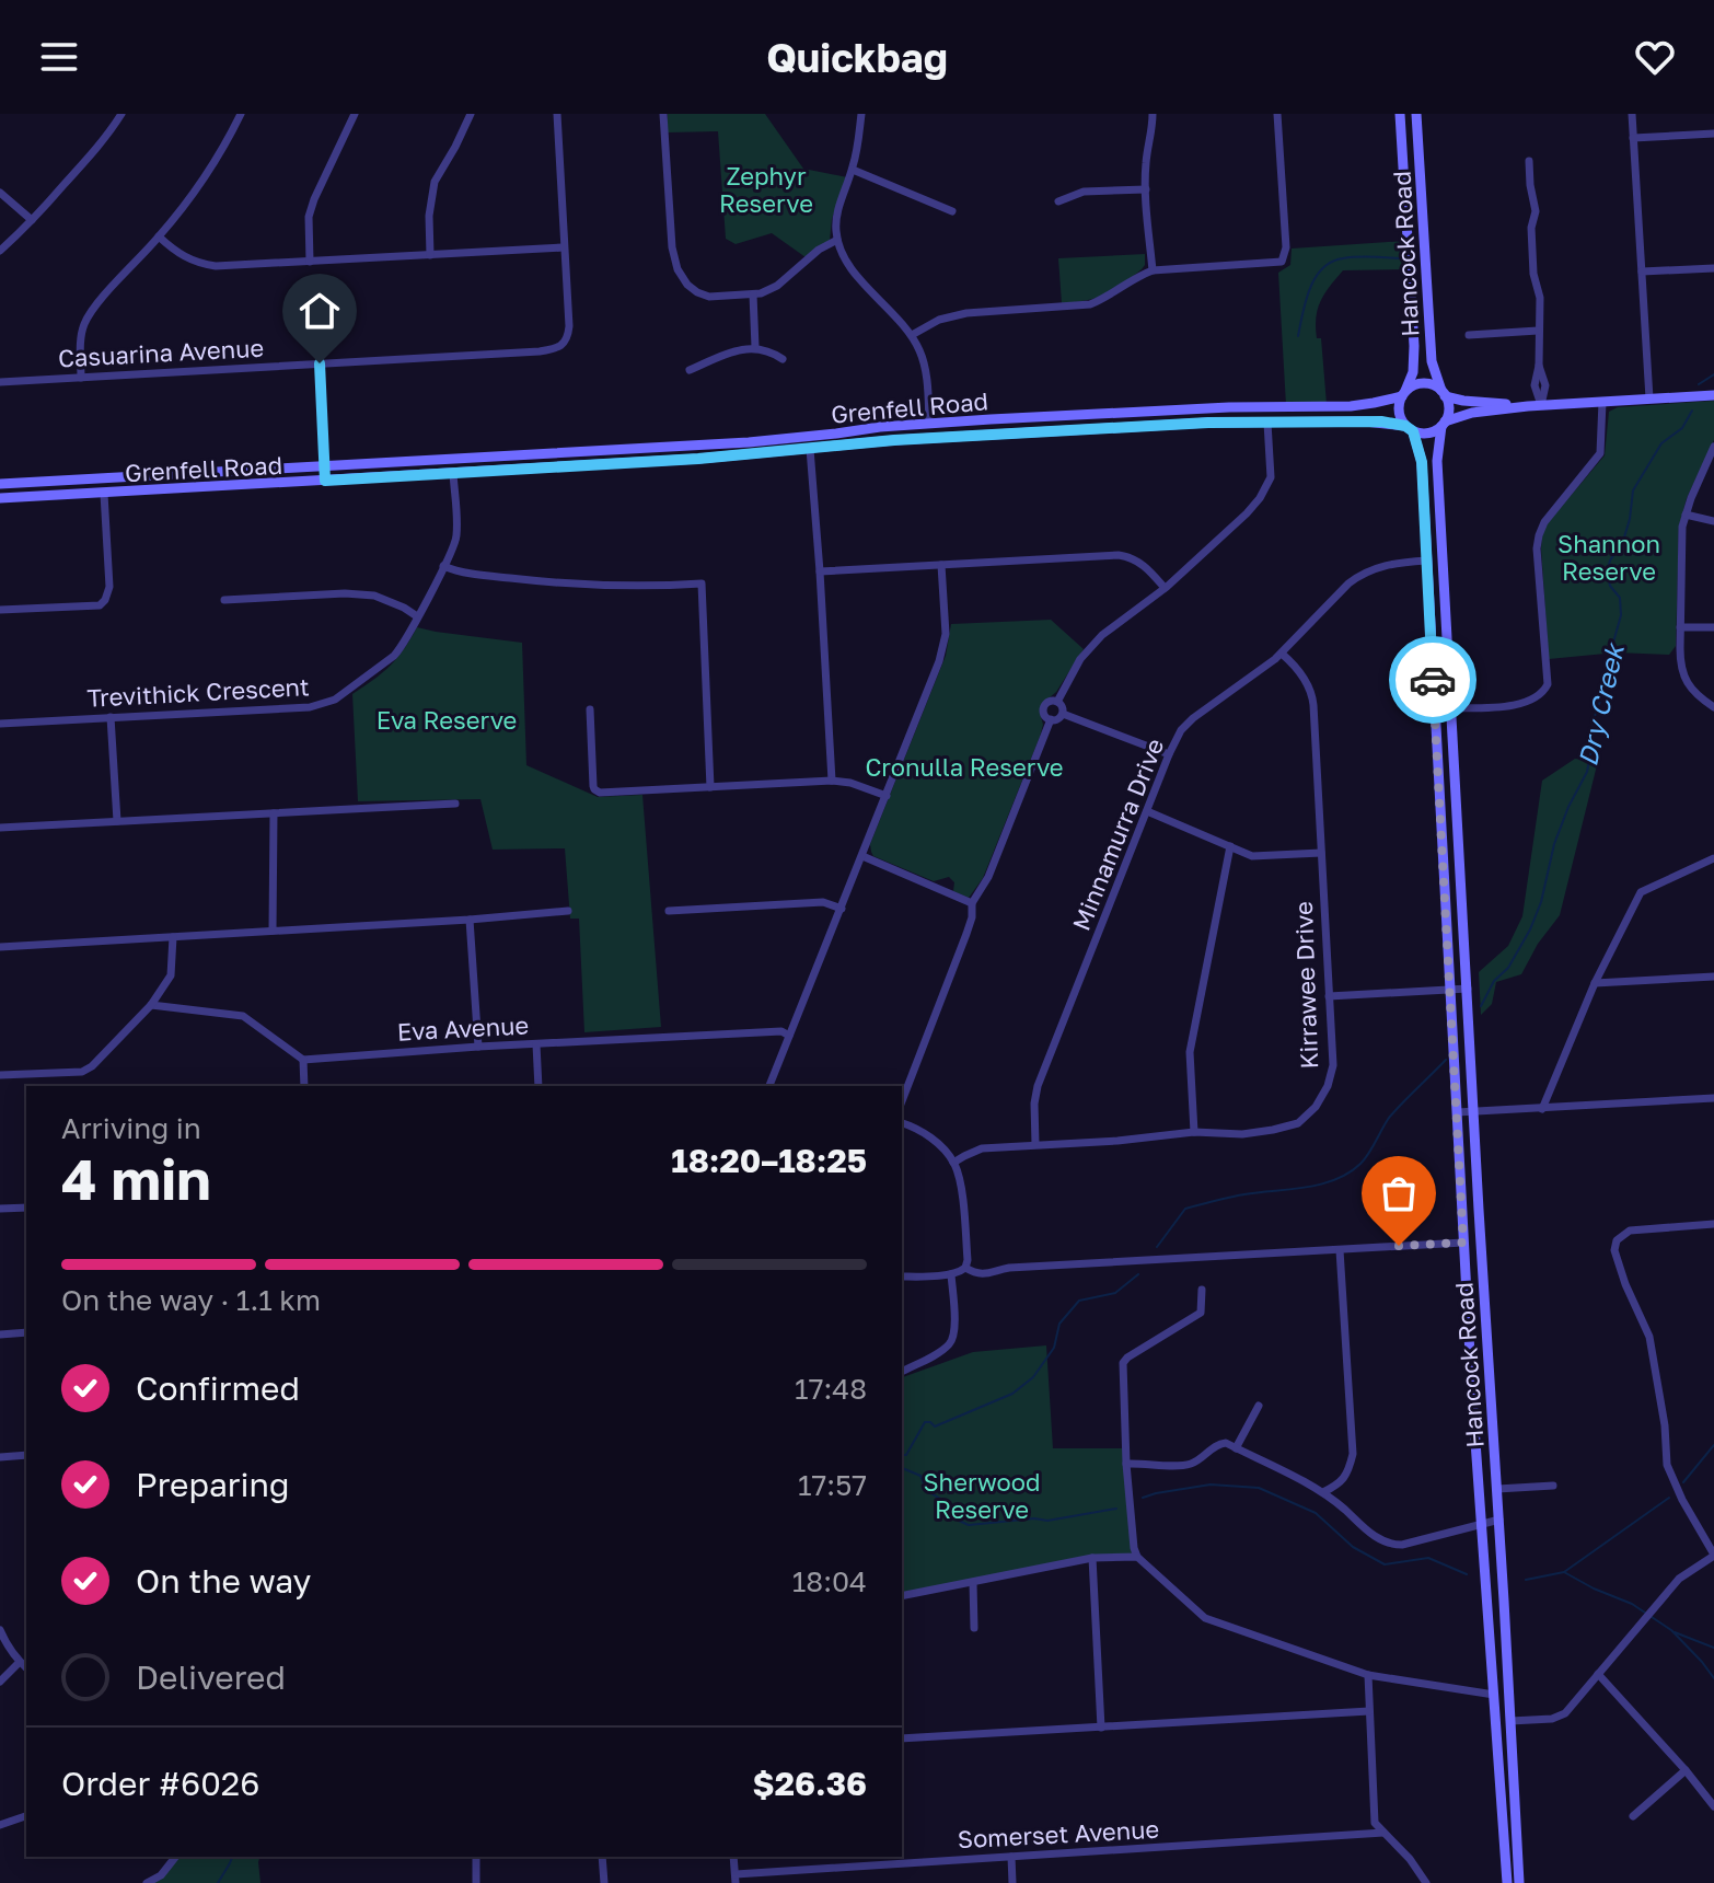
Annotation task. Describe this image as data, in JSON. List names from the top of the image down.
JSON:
{
  "streets": {
    "main road": ["Hancock Road", "Grenfell Road"],
    "street": [
      "Casuarina Avenue",
      "Trevithick Crescent",
      "Minnamurra Drive",
      "Kirrawee Drive",
      "Eva Avenue",
      "Somerset Avenue"
    ]
  },
  "crossings": [
    ["Hancock Road", "Grenfell Road"],
    ["Hancock Road", "Minnamurra Drive"],
    ["Grenfell Road", "Trevithick Crescent"],
    ["Minnamurra Drive", "Kirrawee Drive"]
  ],
  "water": ["Dry Creek"],
  "parks": [
    "Zephyr Reserve",
    "Shannon Reserve",
    "Eva Reserve",
    "Cronulla Reserve",
    "Sherwood Reserve"
  ],
  "page": {
    "header": "Quickbag",
    "heading": ["4 min", "Arriving in", "18:20–18:25"],
    "panel": ["Order #6026", "$26.36"],
    "bar": "On the way · 1.1 km",
    "list": [
      ["Confirmed", "17:48"],
      ["Preparing", "17:57"],
      ["On the way", "18:04"],
      "Delivered"
    ]
  }
}
